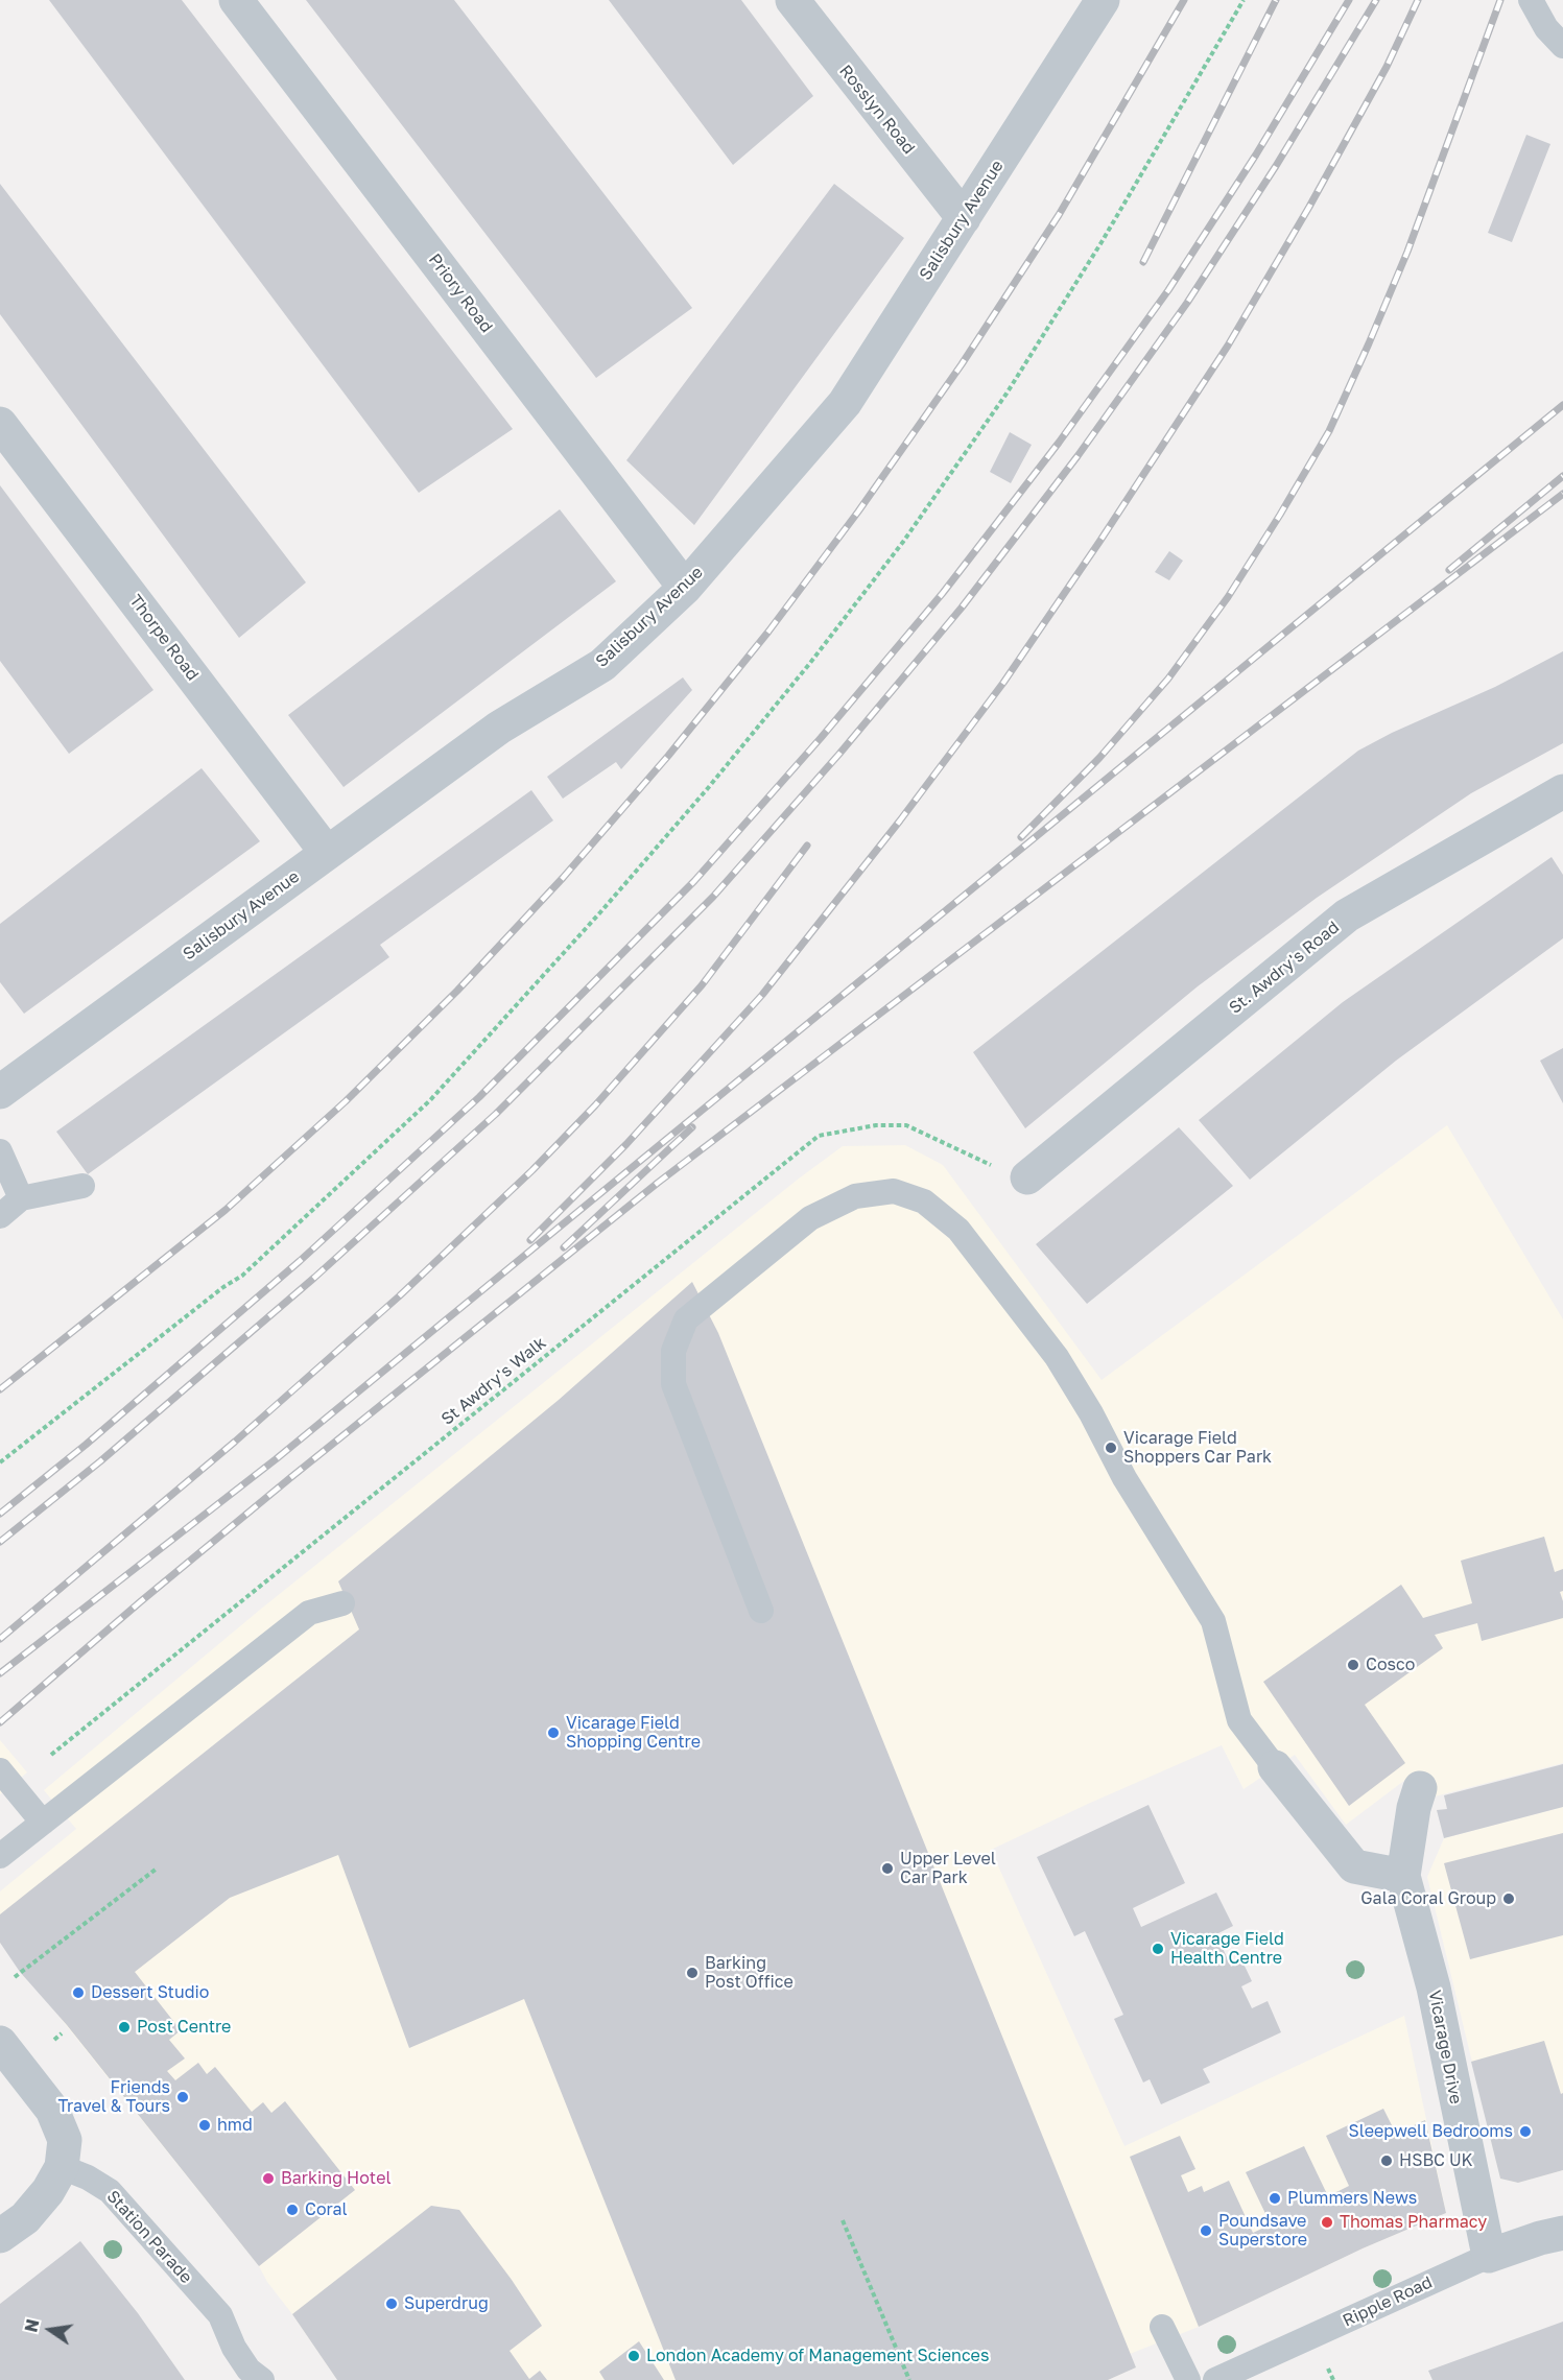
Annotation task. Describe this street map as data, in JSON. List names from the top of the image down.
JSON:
{
  "streets": {
    "street": [
      "Rosslyn Road",
      "Salisbury Avenue",
      "Priory Road",
      "Thorpe Road",
      "St. Awdry's Road",
      "Vicarage Drive",
      "Ripple Road"
    ],
    "lane": ["Station Parade"],
    "path": ["St Awdry's Walk"]
  },
  "crossings": [
    ["Rosslyn Road", "Salisbury Avenue"],
    ["Salisbury Avenue", "Priory Road"],
    ["Salisbury Avenue", "Thorpe Road"],
    ["Vicarage Drive", "Ripple Road"]
  ],
  "places": [
    "Vicarage Field Shoppers Car Park",
    "Cosco",
    "Vicarage Field Shopping Centre",
    "Upper Level Car Park",
    "Gala Coral Group",
    "Vicarage Field Health Centre",
    "Barking Post Office",
    "Dessert Studio",
    "Post Centre",
    "Friends Travel & Tours",
    "hmd",
    "Sleepwell Bedrooms",
    "HSBC UK",
    "Barking Hotel",
    "Plummers News",
    "Coral",
    "Thomas Pharmacy",
    "Poundsave Superstore",
    "Superdrug",
    "London Academy of Management Sciences"
  ],
  "north": "left"
}
